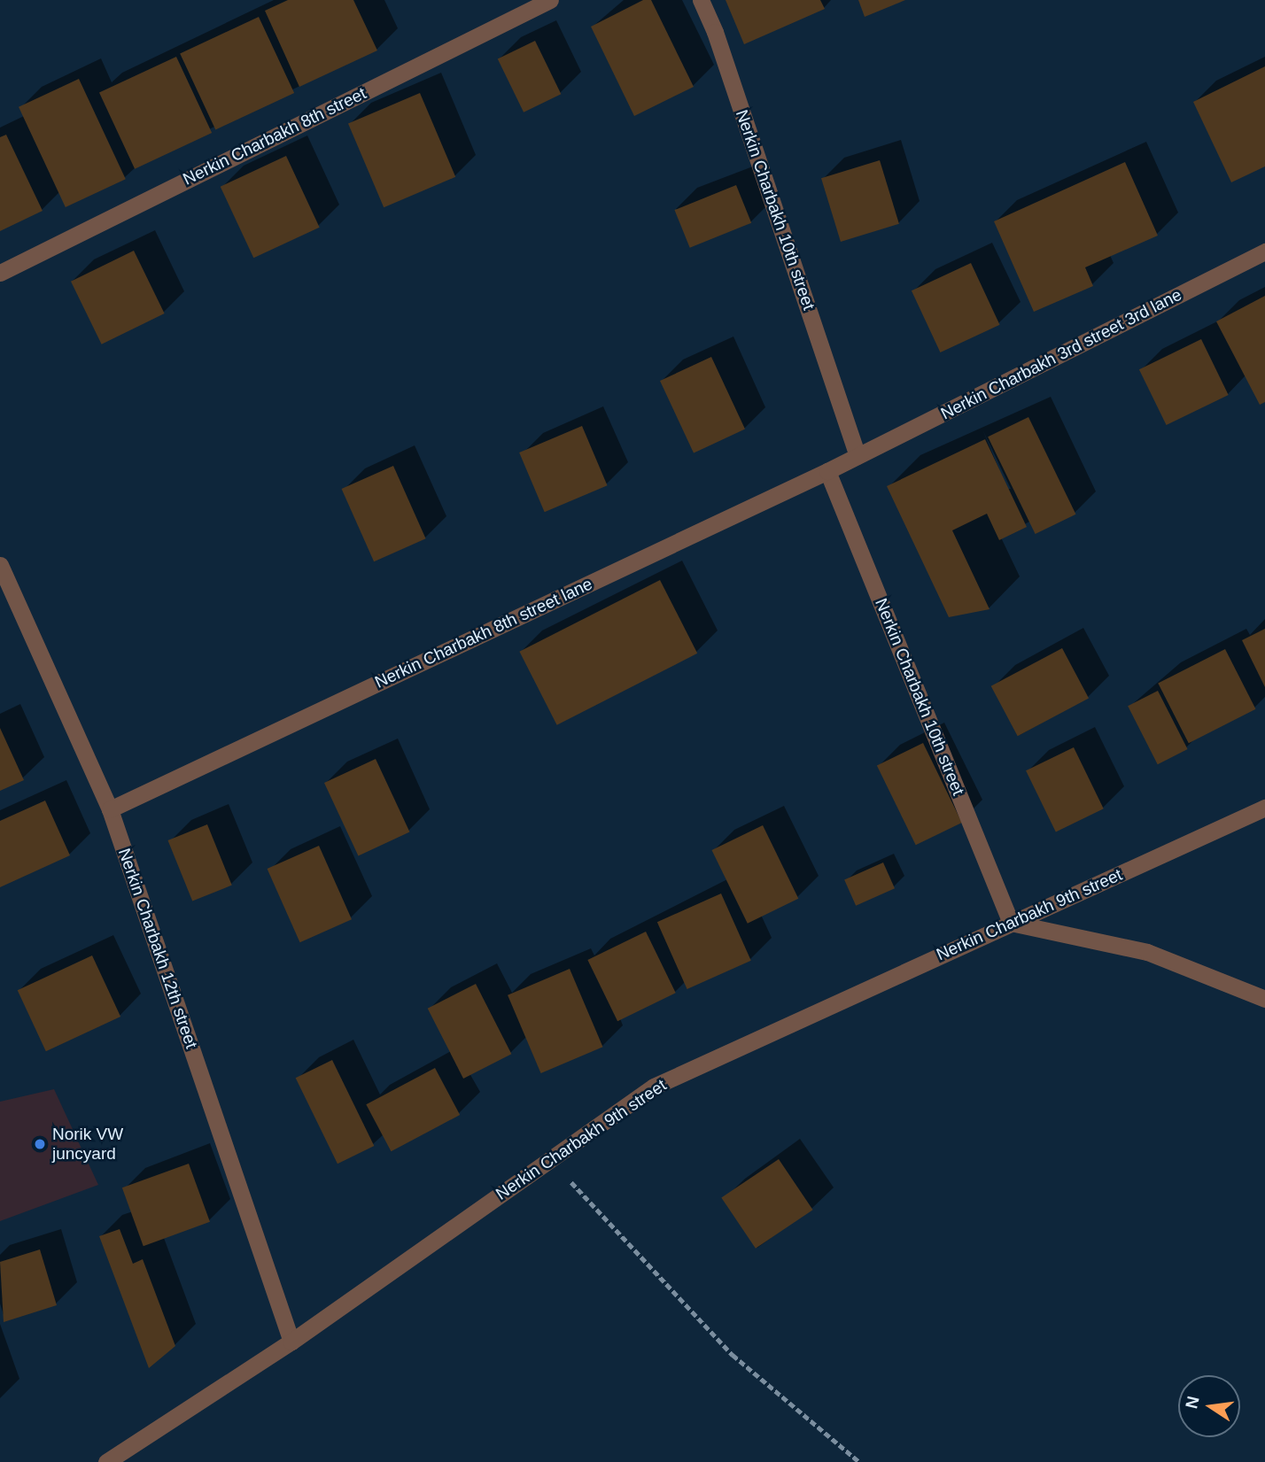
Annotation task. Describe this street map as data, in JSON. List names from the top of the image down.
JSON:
{
  "streets": {
    "street": [
      "Nerkin Charbakh 8th street",
      "Nerkin Charbakh 10th street",
      "Nerkin Charbakh 3rd street 3rd lane",
      "Nerkin Charbakh 8th street lane",
      "Nerkin Charbakh 9th street",
      "Nerkin Charbakh 12th street"
    ]
  },
  "crossings": [
    ["Nerkin Charbakh 10th street", "Nerkin Charbakh 3rd street 3rd lane"],
    ["Nerkin Charbakh 10th street", "Nerkin Charbakh 8th street lane"],
    ["Nerkin Charbakh 10th street", "Nerkin Charbakh 9th street"],
    ["Nerkin Charbakh 3rd street 3rd lane", "Nerkin Charbakh 8th street lane"],
    ["Nerkin Charbakh 8th street lane", "Nerkin Charbakh 12th street"],
    ["Nerkin Charbakh 9th street", "Nerkin Charbakh 12th street"]
  ],
  "places": ["Norik VW juncyard"],
  "north": "left"
}
